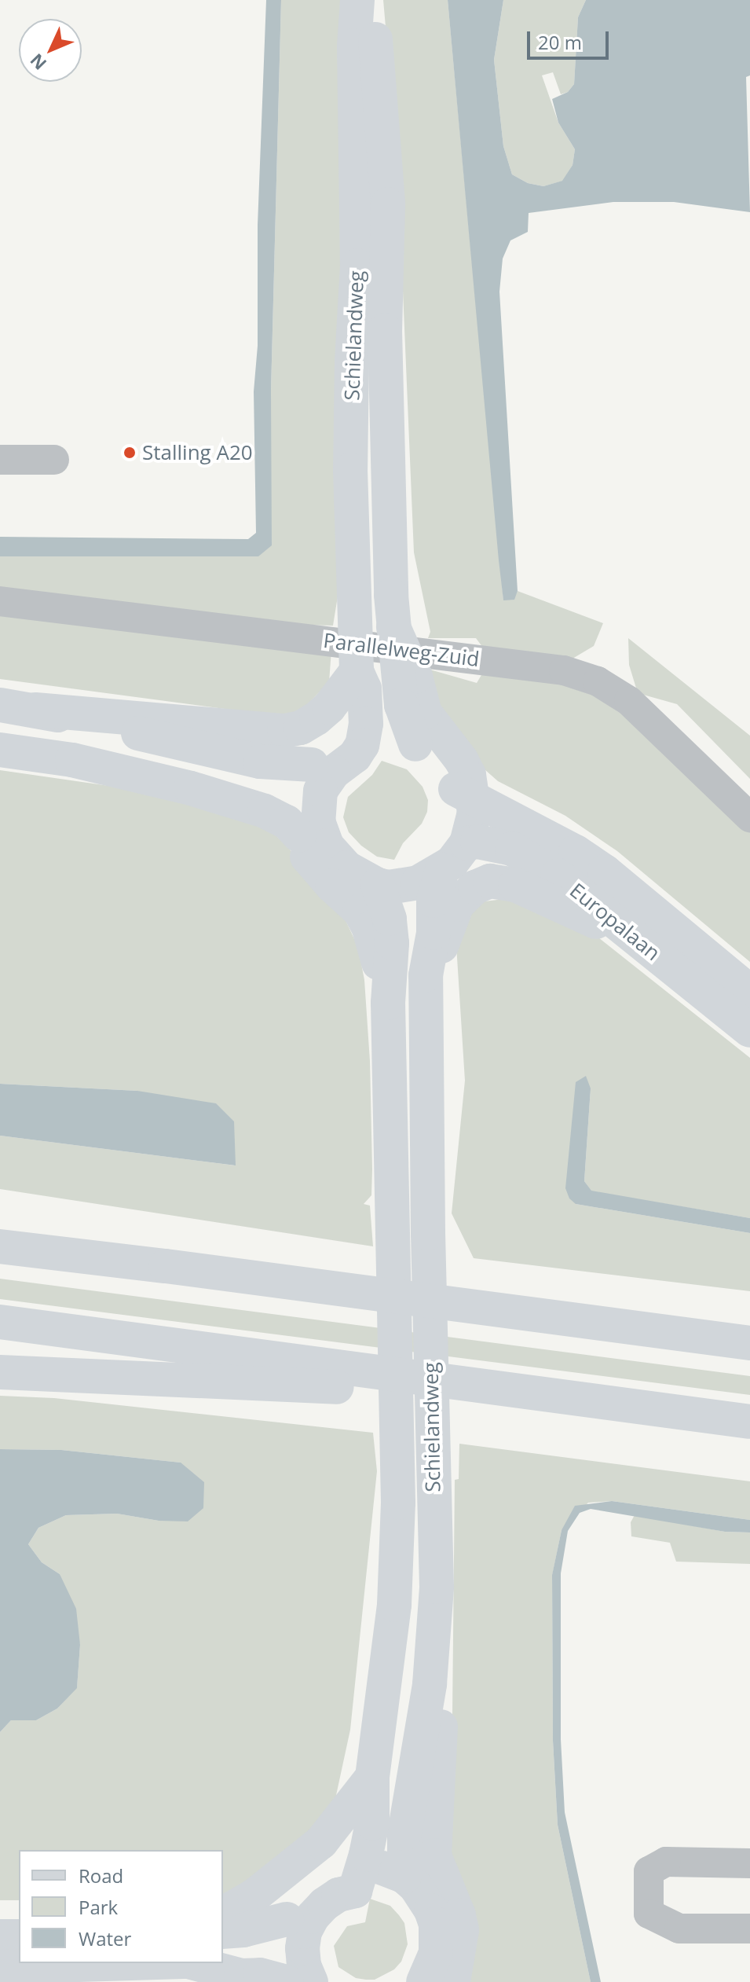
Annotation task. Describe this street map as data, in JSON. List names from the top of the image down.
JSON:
{
  "streets": {
    "main road": ["Schielandweg", "Europalaan"],
    "street": ["Parallelweg-Zuid"]
  },
  "crossings": [
    ["Schielandweg", "Europalaan"]
  ],
  "places": ["Stalling A20"],
  "legend": ["Road", "Park", "Water"],
  "scale_bar": "20 m",
  "north": "bottom left"
}
